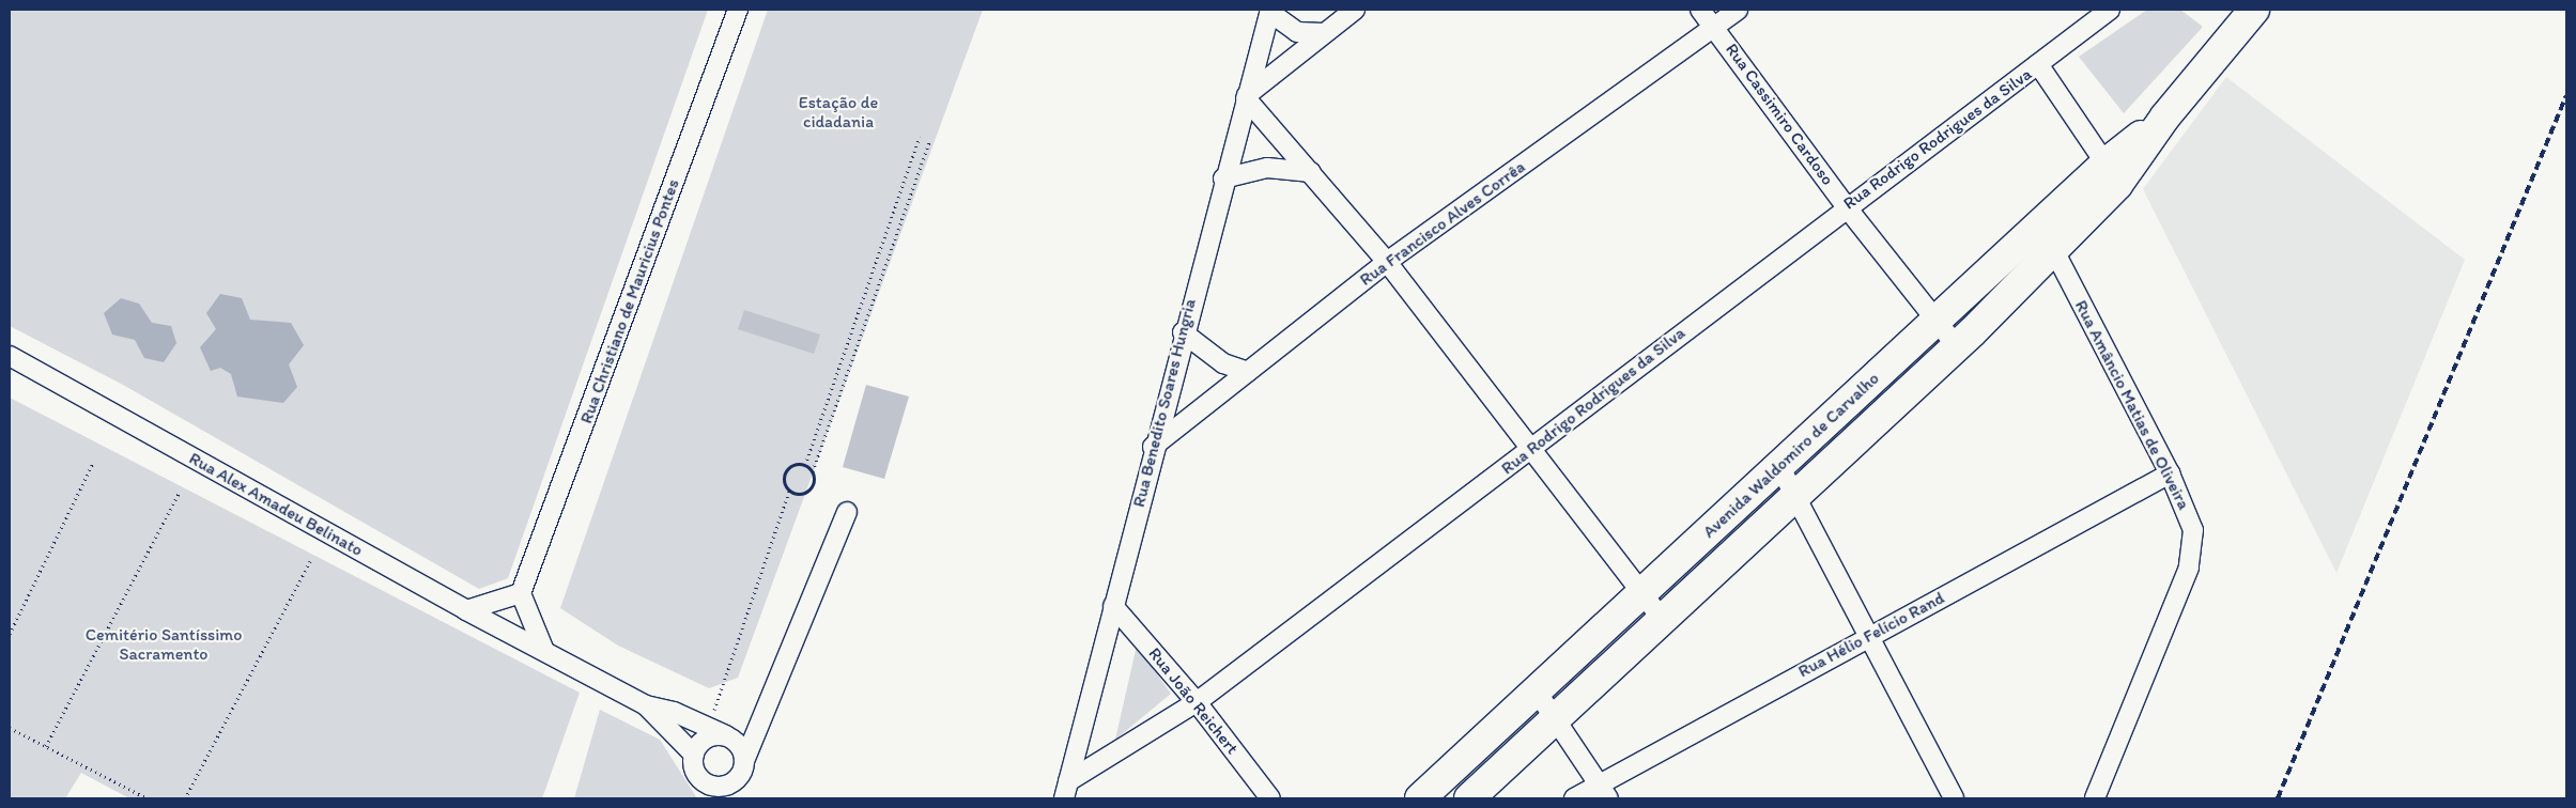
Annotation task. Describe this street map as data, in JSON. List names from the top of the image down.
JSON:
{
  "streets": {
    "main road": ["Avenida Waldomiro de Carvalho"],
    "street": [
      "Rua Cassimiro Cardoso",
      "Rua Rodrigo Rodrigues da Silva",
      "Rua Francisco Alves Corrêa",
      "Rua Christiano de Mauricius Pontes",
      "Rua Benedito Soares Hungria",
      "Rua Amâncio Matias de Oliveira",
      "Rua Alex Amadeu Belinato",
      "Rua Hélio Felício Rand",
      "Rua João Reichert"
    ]
  },
  "crossings": [
    ["Rua Cassimiro Cardoso", "Rua Rodrigo Rodrigues da Silva"],
    ["Rua Cassimiro Cardoso", "Rua Francisco Alves Corrêa"],
    ["Rua Cassimiro Cardoso", "Avenida Waldomiro de Carvalho"],
    ["Rua Rodrigo Rodrigues da Silva", "Rua Benedito Soares Hungria"],
    ["Rua Rodrigo Rodrigues da Silva", "Rua João Reichert"],
    ["Rua Francisco Alves Corrêa", "Rua Benedito Soares Hungria"],
    ["Rua Benedito Soares Hungria", "Rua João Reichert"],
    ["Rua Amâncio Matias de Oliveira", "Avenida Waldomiro de Carvalho"],
    ["Rua Amâncio Matias de Oliveira", "Rua Hélio Felício Rand"]
  ],
  "parks": ["Estação de cidadania", "Cemitério Santíssimo Sacramento"]
}
